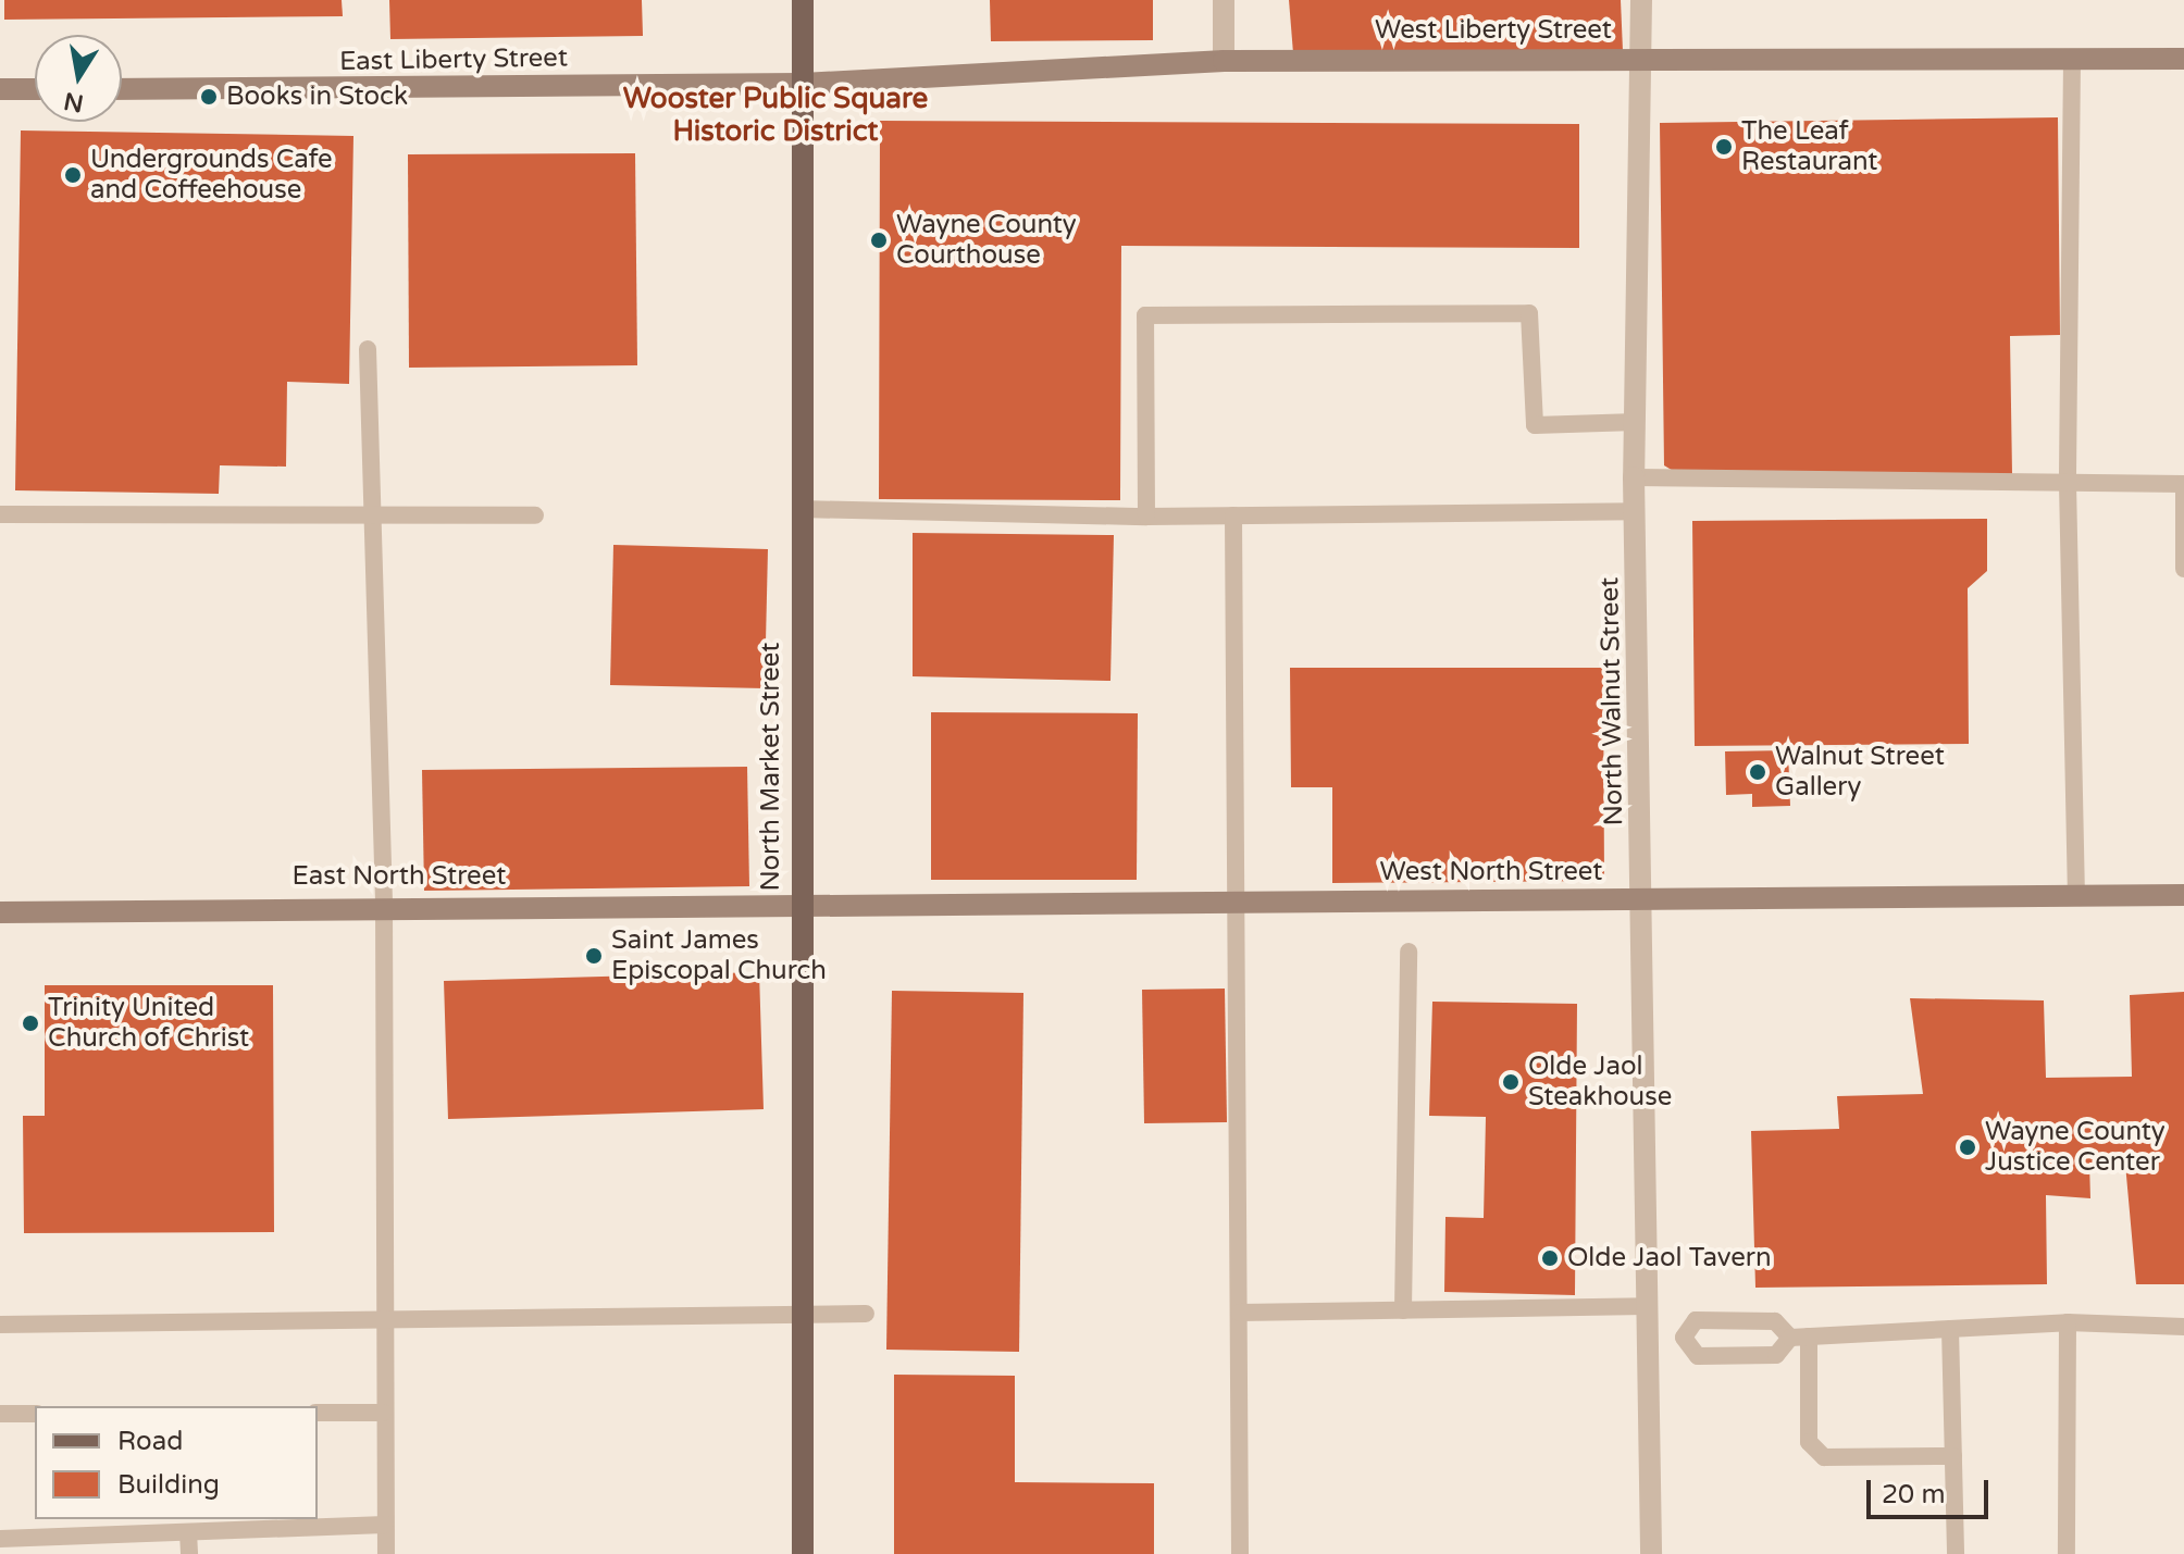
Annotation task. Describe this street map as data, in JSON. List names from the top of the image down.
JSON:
{
  "streets": {
    "main road": ["North Market Street"],
    "street": [
      "West Liberty Street",
      "East Liberty Street",
      "North Walnut Street",
      "West North Street",
      "East North Street"
    ]
  },
  "crossings": [
    ["West Liberty Street", "East Liberty Street"],
    ["West Liberty Street", "North Walnut Street"],
    ["West Liberty Street", "North Market Street"],
    ["East Liberty Street", "North Market Street"],
    ["North Walnut Street", "West North Street"],
    ["North Market Street", "West North Street"],
    ["North Market Street", "East North Street"],
    ["West North Street", "East North Street"]
  ],
  "districts": ["Wooster Public Square Historic District"],
  "places": [
    "Books in Stock",
    "The Leaf Restaurant",
    "Undergrounds Cafe and Coffeehouse",
    "Wayne County Courthouse",
    "Walnut Street Gallery",
    "Saint James Episcopal Church",
    "Trinity United Church of Christ",
    "Olde Jaol Steakhouse",
    "Wayne County Justice Center",
    "Olde Jaol Tavern"
  ],
  "legend": ["Road", "Building"],
  "scale_bar": "20 m",
  "north": "bottom"
}
